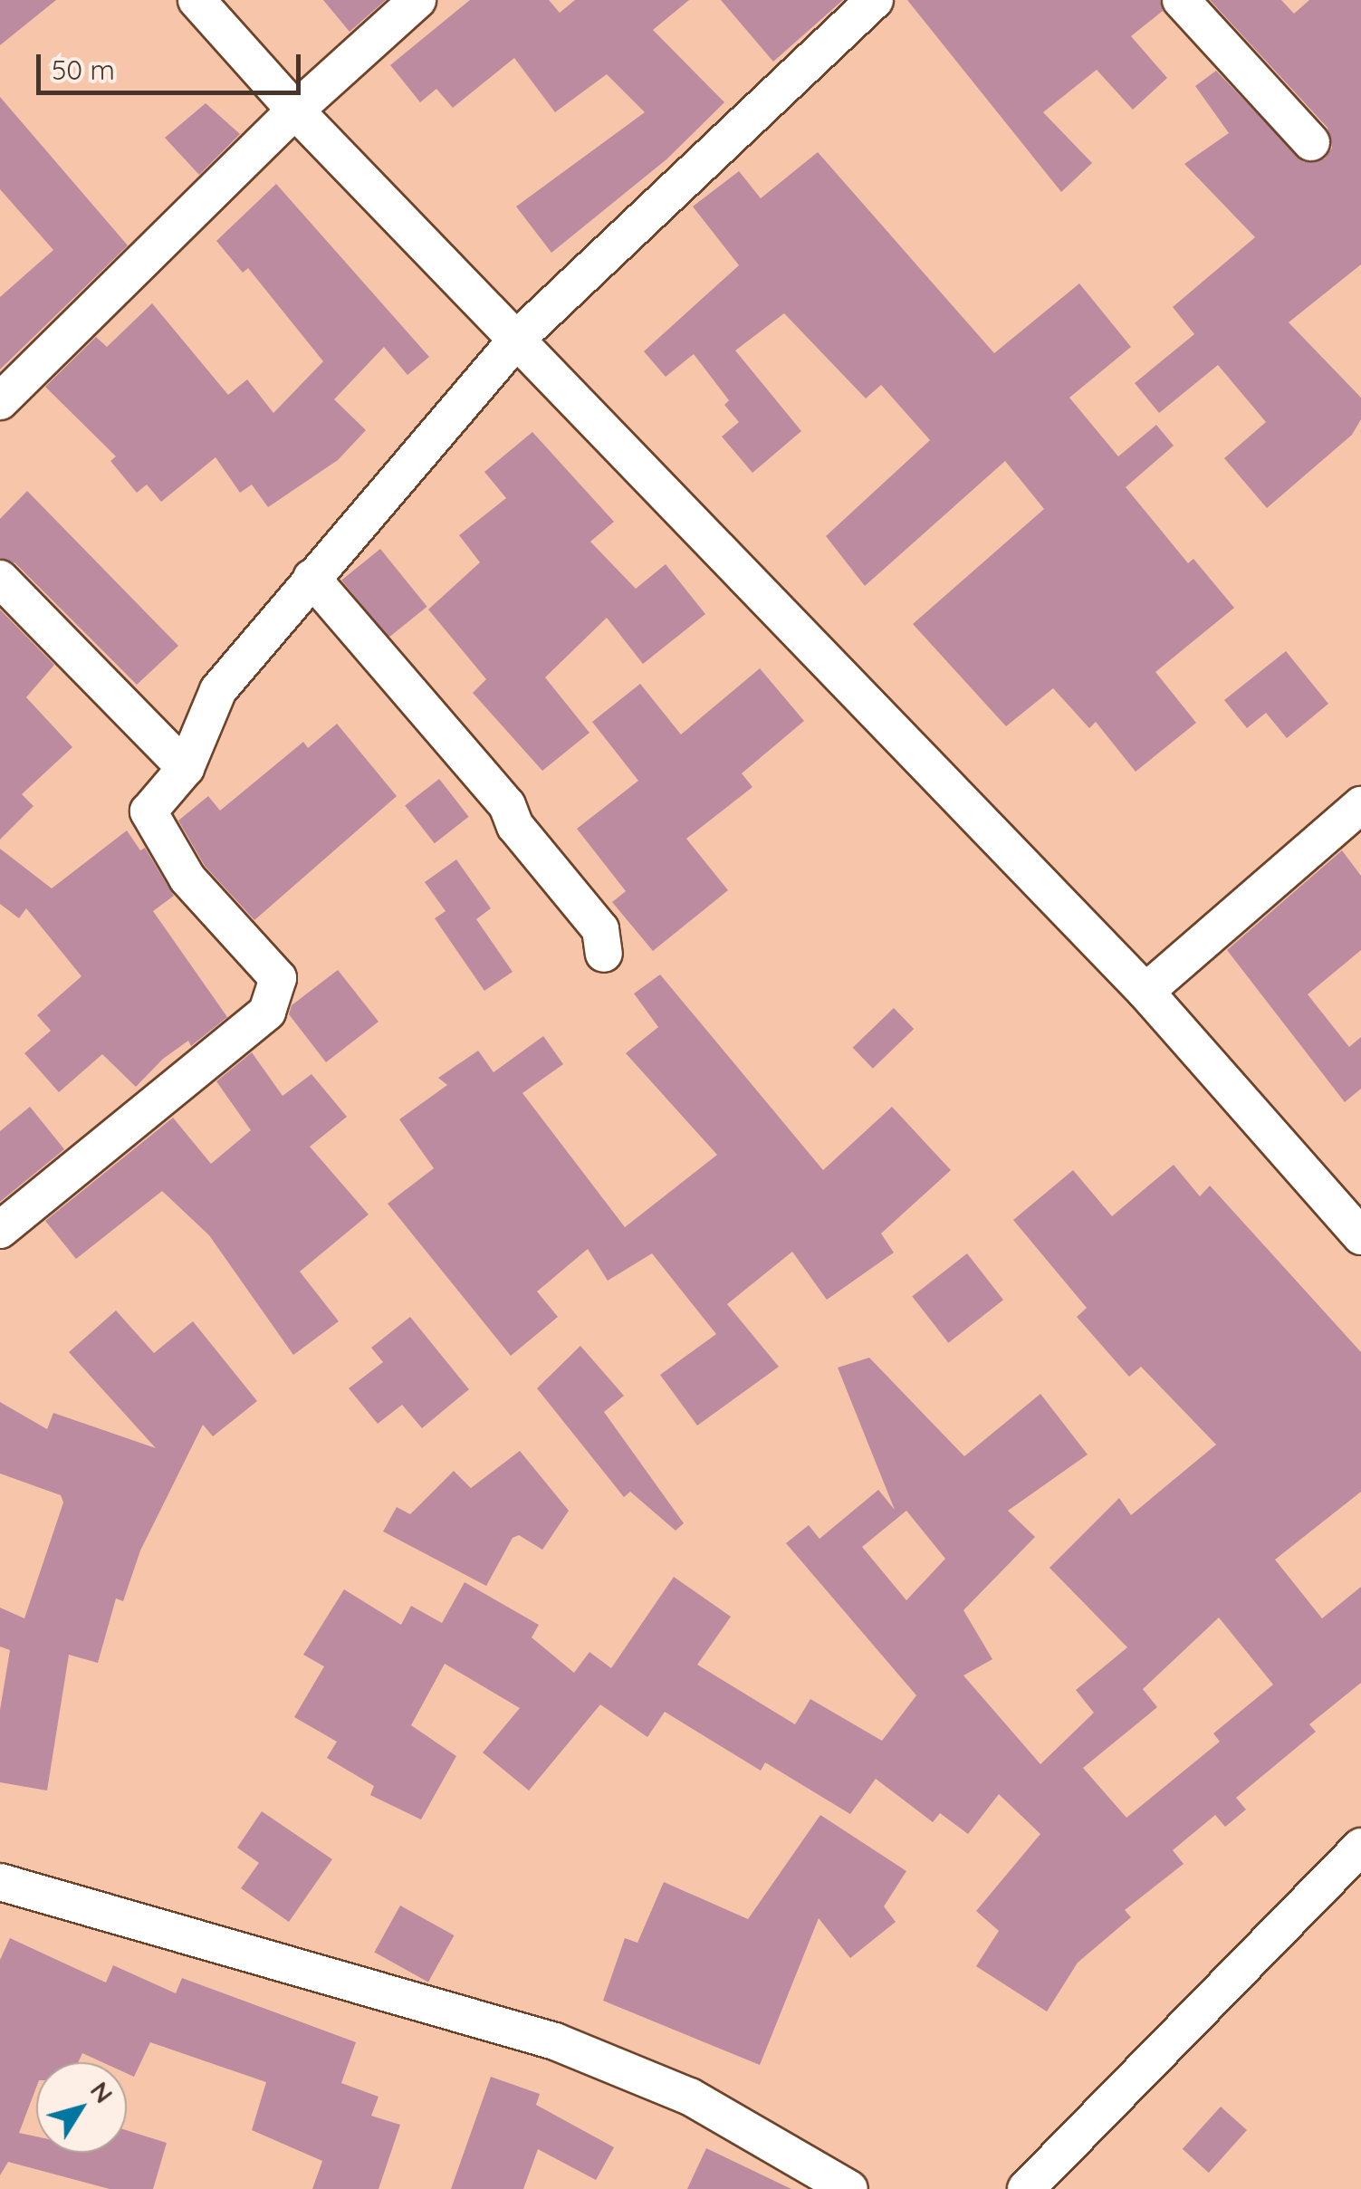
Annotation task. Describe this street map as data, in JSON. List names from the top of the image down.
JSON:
{
  "scale_bar": "50 m",
  "north": "top right"
}
